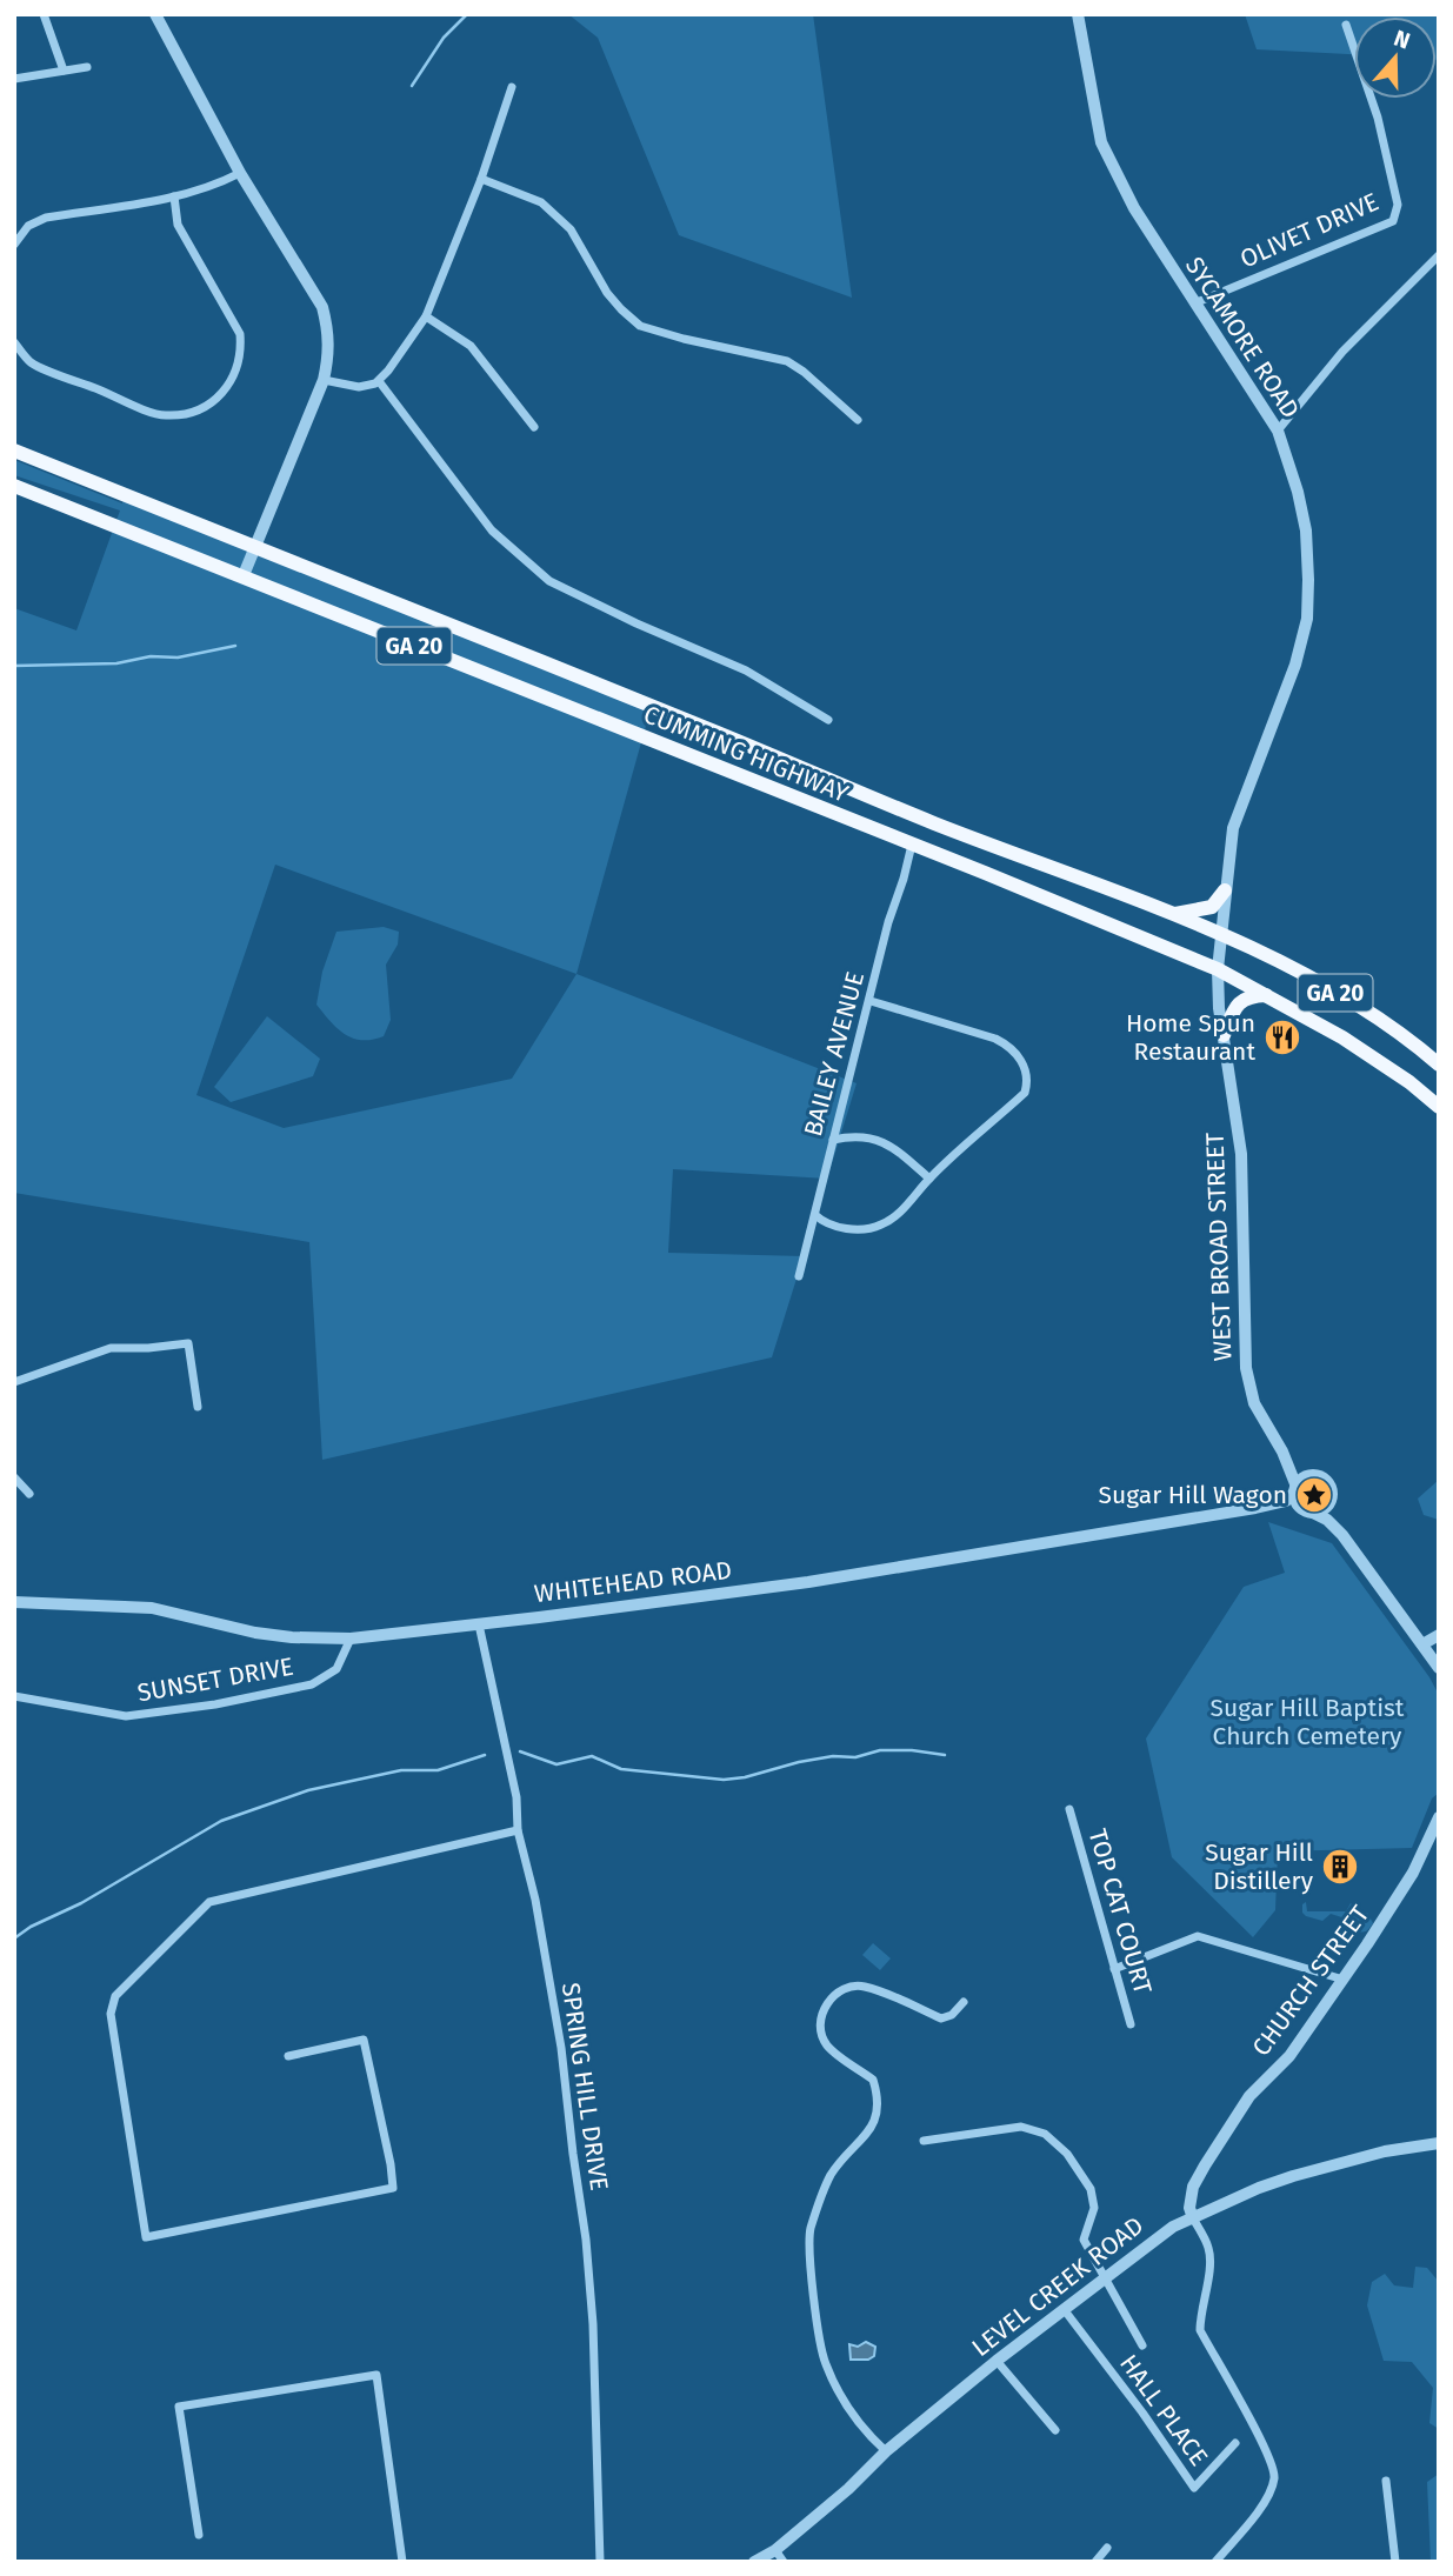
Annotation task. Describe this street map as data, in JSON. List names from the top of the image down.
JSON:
{
  "streets": {
    "highway": ["GA 20", "CUMMING HIGHWAY"],
    "street": [
      "OLIVET DRIVE",
      "SYCAMORE ROAD",
      "BAILEY AVENUE",
      "WEST BROAD STREET",
      "WHITEHEAD ROAD",
      "SUNSET DRIVE",
      "TOP CAT COURT",
      "CHURCH STREET",
      "SPRING HILL DRIVE",
      "LEVEL CREEK ROAD",
      "HALL PLACE"
    ]
  },
  "crossings": [
    ["OLIVET DRIVE", "SYCAMORE ROAD"],
    ["SYCAMORE ROAD", "CUMMING HIGHWAY"],
    ["SYCAMORE ROAD", "WEST BROAD STREET"],
    ["CUMMING HIGHWAY", "BAILEY AVENUE"],
    ["CUMMING HIGHWAY", "WEST BROAD STREET"],
    ["WEST BROAD STREET", "WHITEHEAD ROAD"],
    ["WHITEHEAD ROAD", "SUNSET DRIVE"],
    ["WHITEHEAD ROAD", "SPRING HILL DRIVE"],
    ["CHURCH STREET", "LEVEL CREEK ROAD"],
    ["LEVEL CREEK ROAD", "HALL PLACE"]
  ],
  "parks": ["Sugar Hill Baptist Church Cemetery"],
  "places": {
    "restaurant": ["Home Spun Restaurant"],
    "place": ["Sugar Hill Wagon"],
    "building": ["Sugar Hill Distillery"]
  },
  "north": "top"
}
